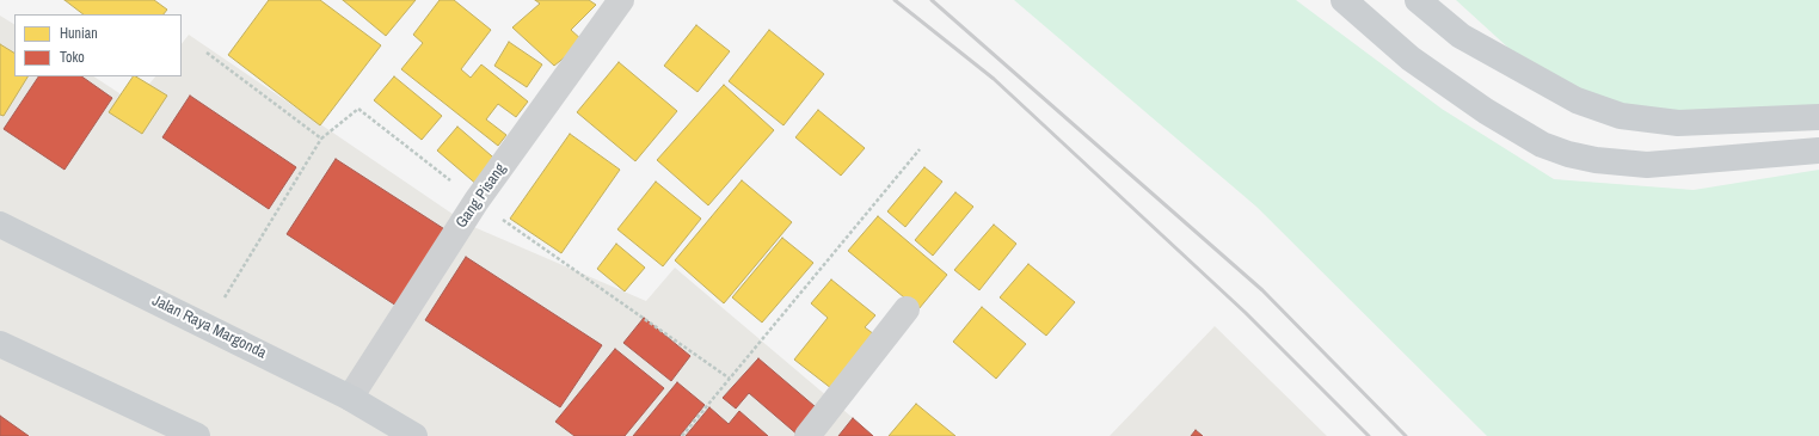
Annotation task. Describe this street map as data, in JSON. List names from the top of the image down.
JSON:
{
  "streets": {
    "main road": ["Jalan Raya Margonda"],
    "street": ["Gang Pisang"]
  },
  "crossings": [
    ["Gang Pisang", "Jalan Raya Margonda"]
  ],
  "legend": ["Hunian", "Toko"]
}
